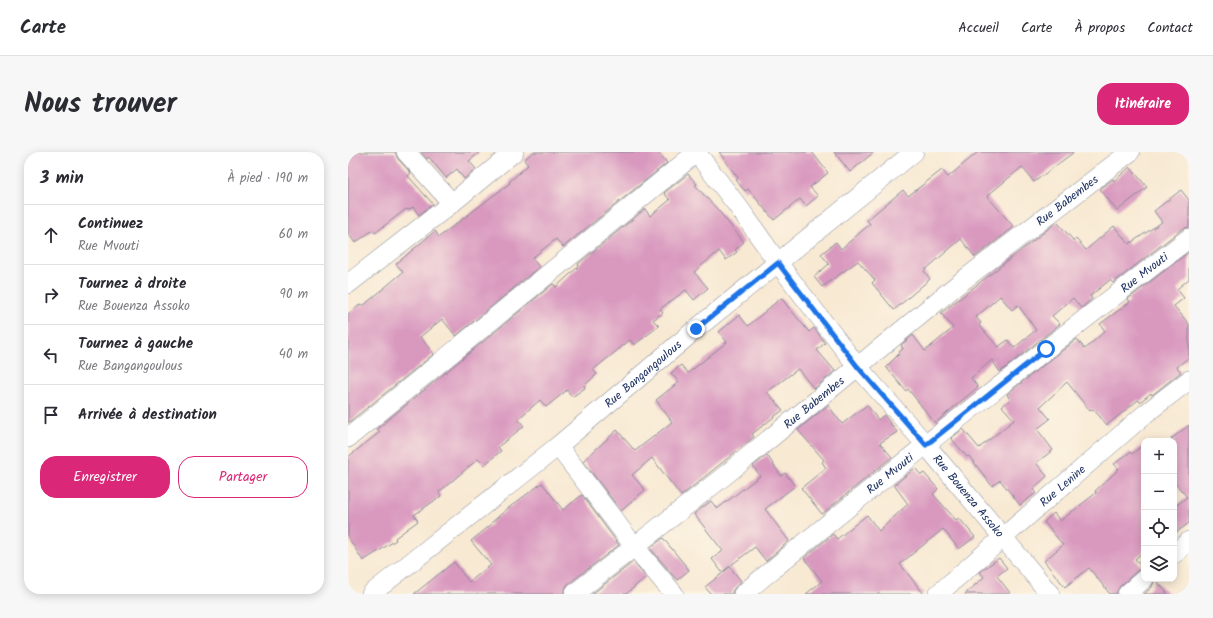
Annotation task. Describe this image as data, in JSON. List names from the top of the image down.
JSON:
{
  "streets": {
    "street": [
      "Rue Babembes",
      "Rue Mvouti",
      "Rue Bangangoulous",
      "Rue Lenine",
      "Rue Bouenza Assoko"
    ]
  },
  "crossings": [
    ["Rue Babembes", "Rue Bouenza Assoko"],
    ["Rue Mvouti", "Rue Bouenza Assoko"],
    ["Rue Bangangoulous", "Rue Bouenza Assoko"],
    ["Rue Lenine", "Rue Bouenza Assoko"]
  ],
  "page": {
    "header": "Carte",
    "nav": [
      "Accueil",
      "Carte",
      "À propos",
      "Contact"
    ],
    "title": "Nous trouver",
    "buttons": [
      "Itinéraire",
      ["Enregistrer", "Partager"]
    ],
    "heading": ["3 min", "À pied · 190 m"],
    "list": [
      ["Continuez", "Rue Mvouti", "60 m"],
      ["Tournez à droite", "Rue Bouenza Assoko", "90 m"],
      ["Tournez à gauche", "Rue Bangangoulous", "40 m"],
      "Arrivée à destination"
    ],
    "map_buttons": ["+", "−"]
  }
}
